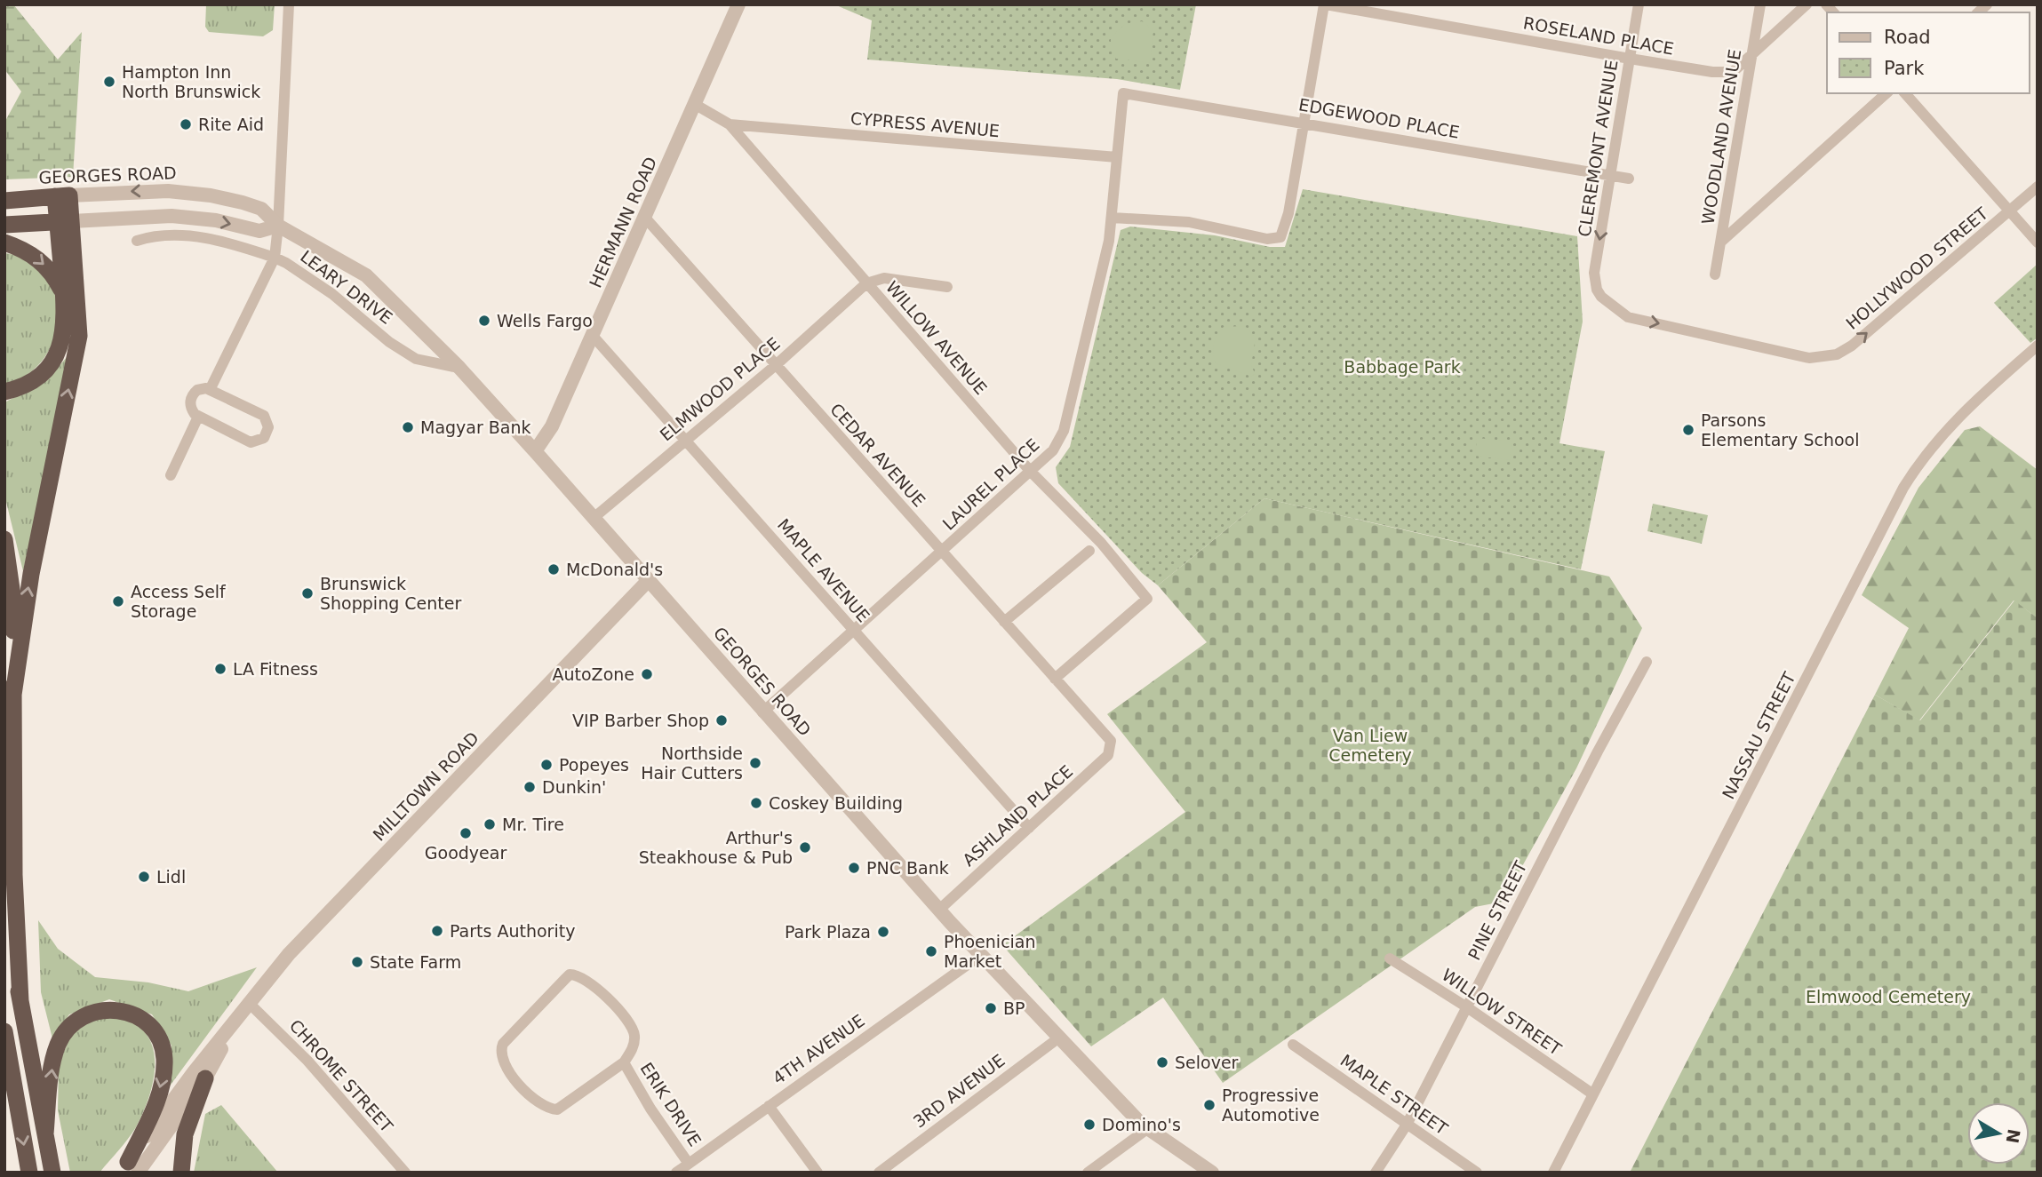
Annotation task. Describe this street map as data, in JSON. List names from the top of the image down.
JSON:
{
  "streets": {
    "highway": ["GEORGES ROAD"],
    "street": [
      "ROSELAND PLACE",
      "EDGEWOOD PLACE",
      "CYPRESS AVENUE",
      "WOODLAND AVENUE",
      "CLEREMONT AVENUE",
      "HERMANN ROAD",
      "HOLLYWOOD STREET",
      "LEARY DRIVE",
      "WILLOW AVENUE",
      "ELMWOOD PLACE",
      "CEDAR AVENUE",
      "LAUREL PLACE",
      "MAPLE AVENUE",
      "NASSAU STREET",
      "MILLTOWN ROAD",
      "ASHLAND PLACE",
      "PINE STREET",
      "WILLOW STREET",
      "4TH AVENUE",
      "CHROME STREET",
      "3RD AVENUE",
      "MAPLE STREET",
      "ERIK DRIVE"
    ]
  },
  "crossings": [
    ["ROSELAND PLACE", "WOODLAND AVENUE"],
    ["ROSELAND PLACE", "CLEREMONT AVENUE"],
    ["EDGEWOOD PLACE", "CLEREMONT AVENUE"],
    ["EDGEWOOD PLACE", "LAUREL PLACE"],
    ["CYPRESS AVENUE", "WILLOW AVENUE"],
    ["CYPRESS AVENUE", "LAUREL PLACE"],
    ["CLEREMONT AVENUE", "HOLLYWOOD STREET"],
    ["GEORGES ROAD", "HERMANN ROAD"],
    ["GEORGES ROAD", "LEARY DRIVE"],
    ["GEORGES ROAD", "ELMWOOD PLACE"],
    ["GEORGES ROAD", "LAUREL PLACE"],
    ["GEORGES ROAD", "MILLTOWN ROAD"],
    ["GEORGES ROAD", "ASHLAND PLACE"],
    ["GEORGES ROAD", "4TH AVENUE"],
    ["GEORGES ROAD", "3RD AVENUE"],
    ["HERMANN ROAD", "WILLOW AVENUE"],
    ["HERMANN ROAD", "CEDAR AVENUE"],
    ["HERMANN ROAD", "MAPLE AVENUE"],
    ["WILLOW AVENUE", "ELMWOOD PLACE"],
    ["WILLOW AVENUE", "CEDAR AVENUE"],
    ["WILLOW AVENUE", "LAUREL PLACE"],
    ["ELMWOOD PLACE", "CEDAR AVENUE"],
    ["ELMWOOD PLACE", "MAPLE AVENUE"],
    ["CEDAR AVENUE", "LAUREL PLACE"],
    ["CEDAR AVENUE", "ASHLAND PLACE"],
    ["LAUREL PLACE", "MAPLE AVENUE"],
    ["MAPLE AVENUE", "ASHLAND PLACE"],
    ["NASSAU STREET", "WILLOW STREET"],
    ["MILLTOWN ROAD", "CHROME STREET"],
    ["PINE STREET", "WILLOW STREET"],
    ["PINE STREET", "MAPLE STREET"],
    ["4TH AVENUE", "ERIK DRIVE"]
  ],
  "one_way": ["HOLLYWOOD STREET"],
  "parks": ["Babbage Park", "Van Liew Cemetery", "Elmwood Cemetery"],
  "places": [
    "Hampton Inn North Brunswick",
    "Rite Aid",
    "Wells Fargo",
    "Magyar Bank",
    "Parsons Elementary School",
    "McDonald's",
    "Brunswick Shopping Center",
    "Access Self Storage",
    "LA Fitness",
    "AutoZone",
    "VIP Barber Shop",
    "Northside Hair Cutters",
    "Popeyes",
    "Dunkin'",
    "Coskey Building",
    "Mr. Tire",
    "Goodyear",
    "Arthur's Steakhouse & Pub",
    "PNC Bank",
    "Lidl",
    "Parts Authority",
    "Park Plaza",
    "Phoenician Market",
    "State Farm",
    "BP",
    "Selover",
    "Progressive Automotive",
    "Domino's"
  ],
  "legend": ["Road", "Park"],
  "north": "right"
}
